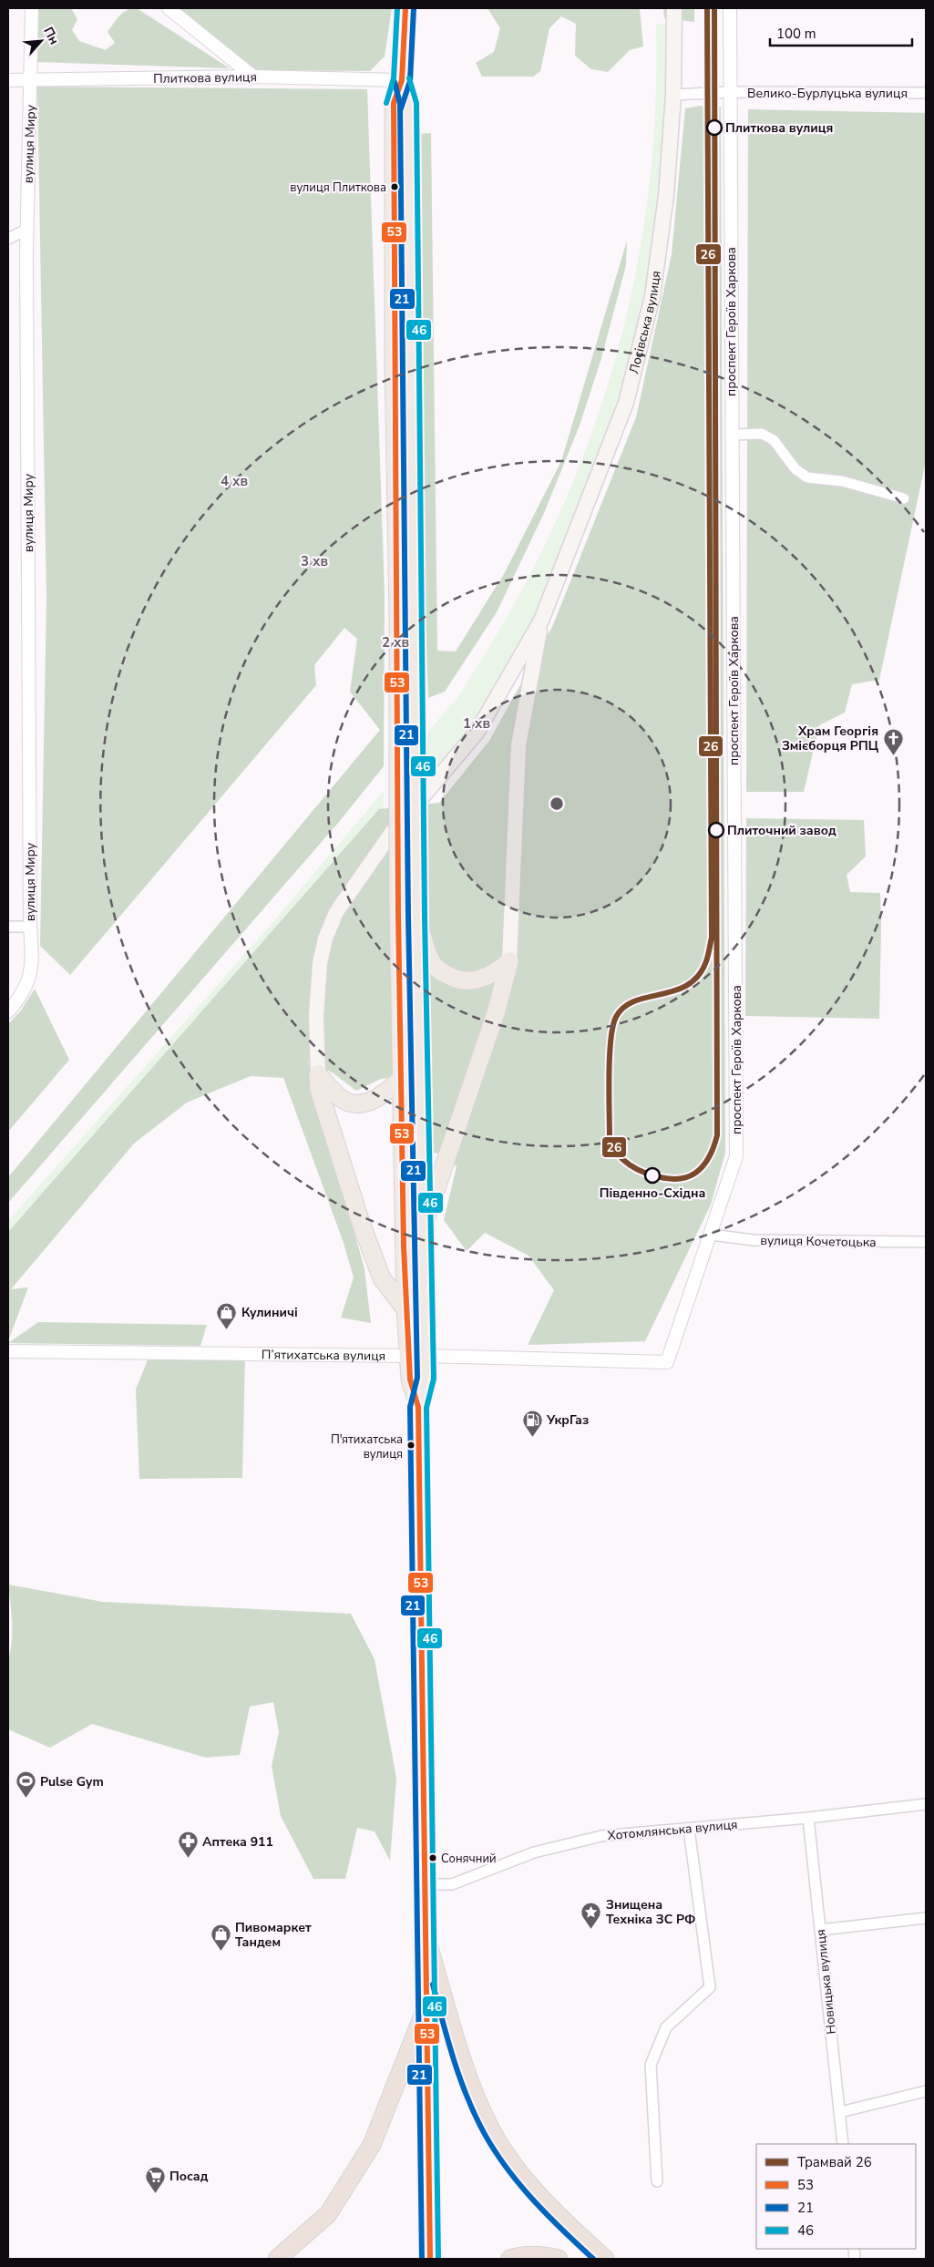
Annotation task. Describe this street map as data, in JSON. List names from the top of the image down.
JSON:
{
  "streets": {
    "main road": ["Лосівська вулиця"],
    "street": [
      "Плиткова вулиця",
      "Велико-Бурлуцька вулиця",
      "вулиця Миру",
      "проспект Героїв Харкова",
      "вулиця Кочетоцька",
      "П’ятихатська вулиця",
      "Хотомлянська вулиця",
      "Новицька вулиця"
    ]
  },
  "crossings": [
    ["Плиткова вулиця", "вулиця Миру"],
    ["Велико-Бурлуцька вулиця", "проспект Героїв Харкова"],
    ["проспект Героїв Харкова", "вулиця Кочетоцька"],
    ["проспект Героїв Харкова", "П’ятихатська вулиця"],
    ["Хотомлянська вулиця", "Новицька вулиця"]
  ],
  "places": {
    "other": [
      "Плиткова вулиця",
      "вулиця Плиткова",
      "Плиточний завод",
      "Південно-Східна",
      "П'ятихатська вулиця",
      "Сонячний"
    ],
    "church": ["Храм Георгія Змієборця РПЦ"],
    "shop": ["Кулиничі", "Пивомаркет Тандем"],
    "fuel station": ["УкрГаз"],
    "sports": ["Pulse Gym"],
    "pharmacy": ["Аптека 911"],
    "place": ["Знищена Техніка ЗС РФ"],
    "supermarket": ["Посад"]
  },
  "lines": [
    "tram line 26",
    "transit line 53",
    "transit line 21",
    "transit line 46"
  ],
  "legend": [
    "Трамвай 26",
    "53",
    "21",
    "46"
  ],
  "scale_bar": "100 m",
  "north": "top right",
  "rings": [
    "4 хв",
    "3 хв",
    "2 хв",
    "1 хв"
  ]
}
